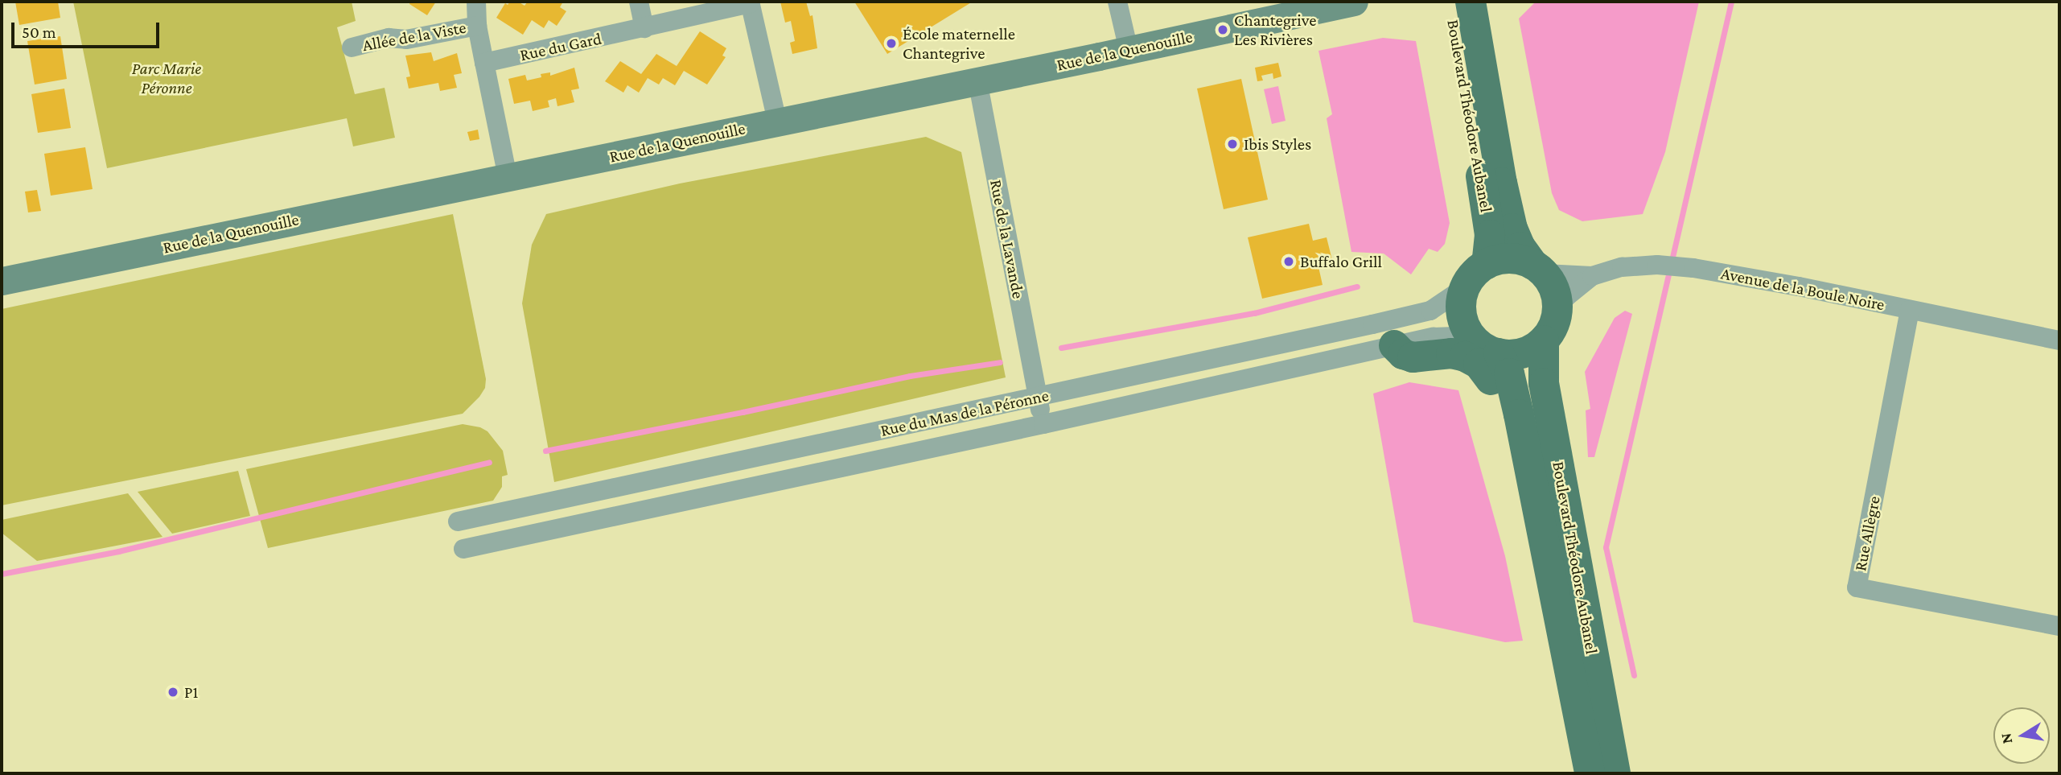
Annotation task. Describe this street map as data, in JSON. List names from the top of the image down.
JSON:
{
  "streets": {
    "main road": ["Boulevard Théodore Aubanel"],
    "street": [
      "Allée de la Viste",
      "Rue du Gard",
      "Rue de la Quenouille",
      "Rue de la Lavande",
      "Avenue de la Boule Noire",
      "Rue du Mas de la Péronne",
      "Rue Allègre"
    ]
  },
  "crossings": [
    ["Allée de la Viste", "Rue du Gard"],
    ["Rue de la Quenouille", "Rue de la Lavande"],
    ["Boulevard Théodore Aubanel", "Avenue de la Boule Noire"],
    ["Boulevard Théodore Aubanel", "Rue du Mas de la Péronne"],
    ["Rue de la Lavande", "Rue du Mas de la Péronne"],
    ["Avenue de la Boule Noire", "Rue du Mas de la Péronne"],
    ["Avenue de la Boule Noire", "Rue Allègre"]
  ],
  "parks": ["Parc Marie Péronne"],
  "places": [
    "Chantegrive Les Rivières",
    "École maternelle Chantegrive",
    "Ibis Styles",
    "Buffalo Grill",
    "P1"
  ],
  "scale_bar": "50 m",
  "north": "left"
}
